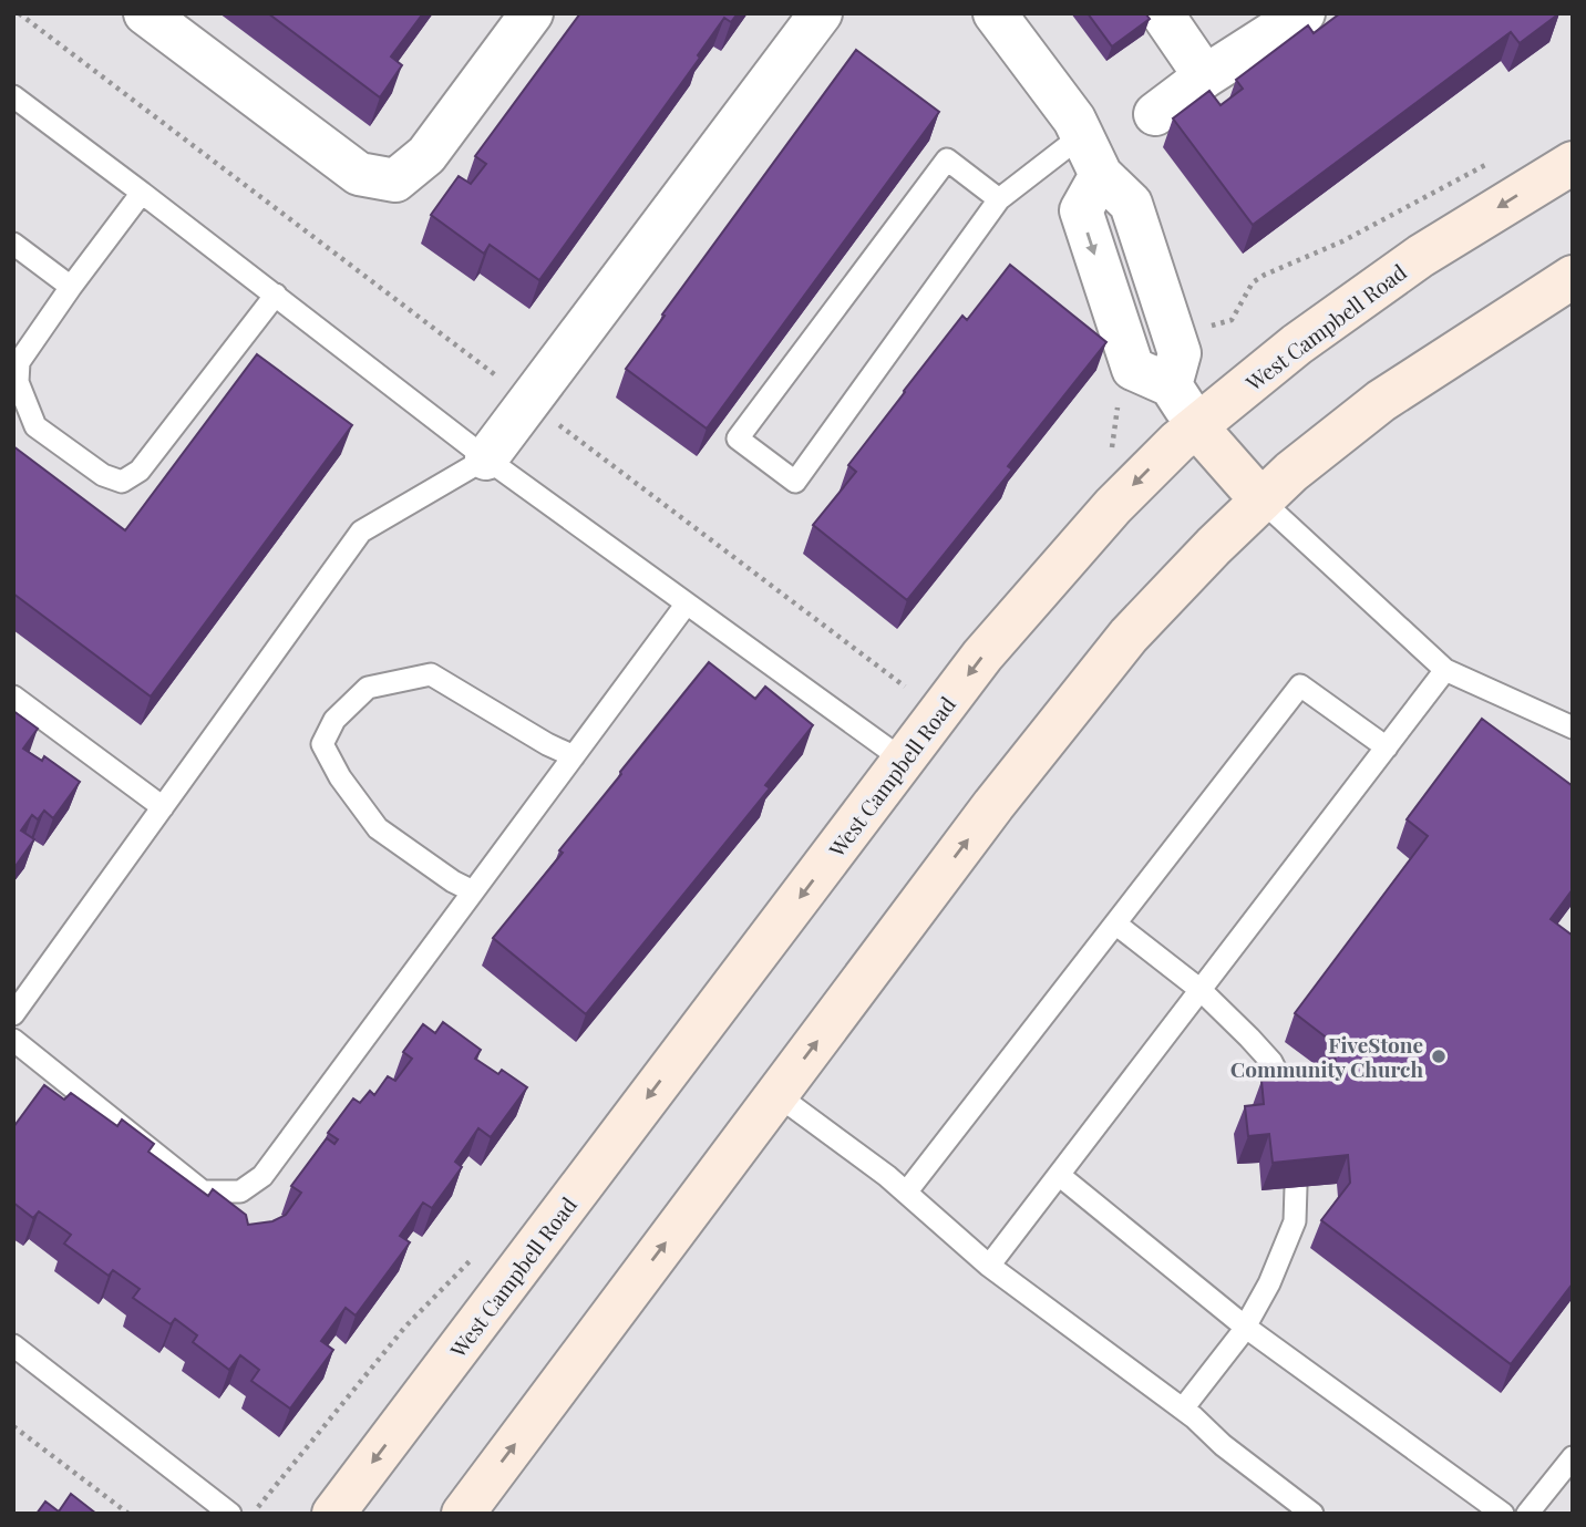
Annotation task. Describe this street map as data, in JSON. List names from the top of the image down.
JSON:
{
  "streets": {
    "main road": ["West Campbell Road"]
  },
  "places": ["FiveStone Community Church"]
}
